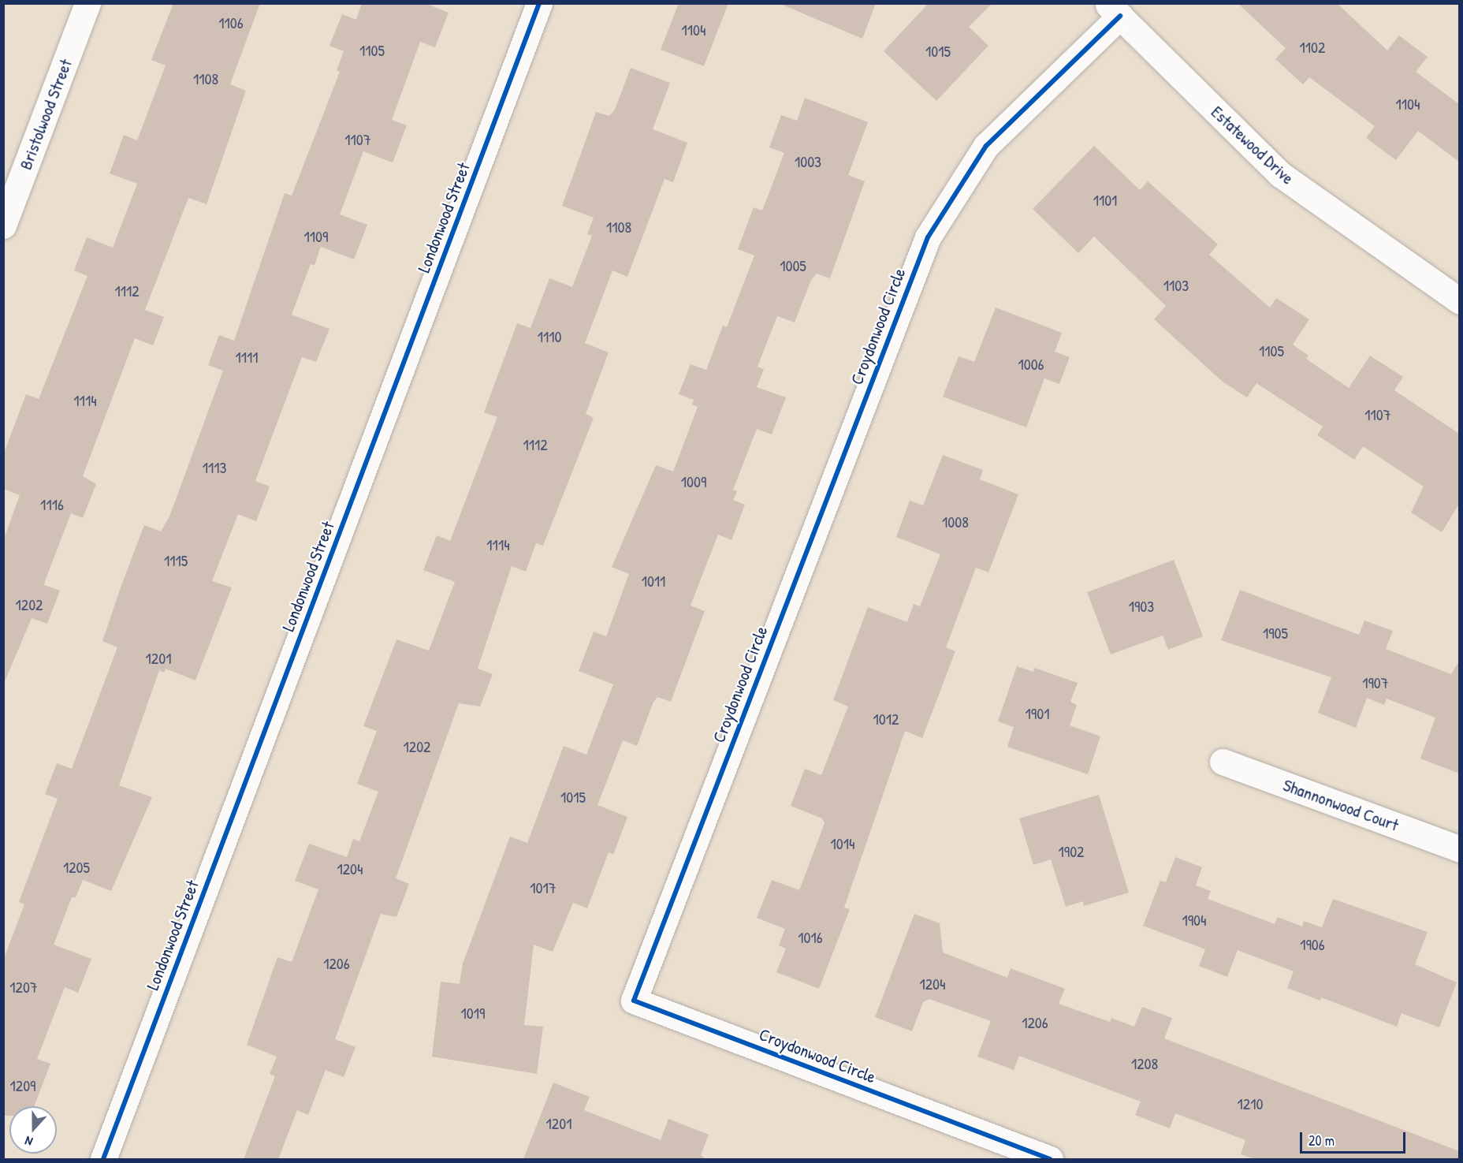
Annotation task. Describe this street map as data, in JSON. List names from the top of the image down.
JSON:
{
  "streets": {
    "street": [
      "Bristolwood Street",
      "Estatewood Drive",
      "Londonwood Street",
      "Croydonwood Circle",
      "Shannonwood Court"
    ]
  },
  "crossings": [
    ["Estatewood Drive", "Croydonwood Circle"]
  ],
  "house_numbers": [
    "1106",
    "1104",
    "1102",
    "1105",
    "1015",
    "1108",
    "1104",
    "1107",
    "1003",
    "1101",
    "1108",
    "1109",
    "1005",
    "1103",
    "1112",
    "1110",
    "1105",
    "1111",
    "1006",
    "1114",
    "1107",
    "1112",
    "1113",
    "1009",
    "1116",
    "1008",
    "1114",
    "1115",
    "1011",
    "1202",
    "1903",
    "1905",
    "1201",
    "1907",
    "1901",
    "1012",
    "1202",
    "1015",
    "1014",
    "1902",
    "1205",
    "1204",
    "1017",
    "1904",
    "1016",
    "1906",
    "1206",
    "1204",
    "1207",
    "1019",
    "1206",
    "1208",
    "1209",
    "1210",
    "1201"
  ],
  "scale_bar": "20 m",
  "north": "bottom"
}
